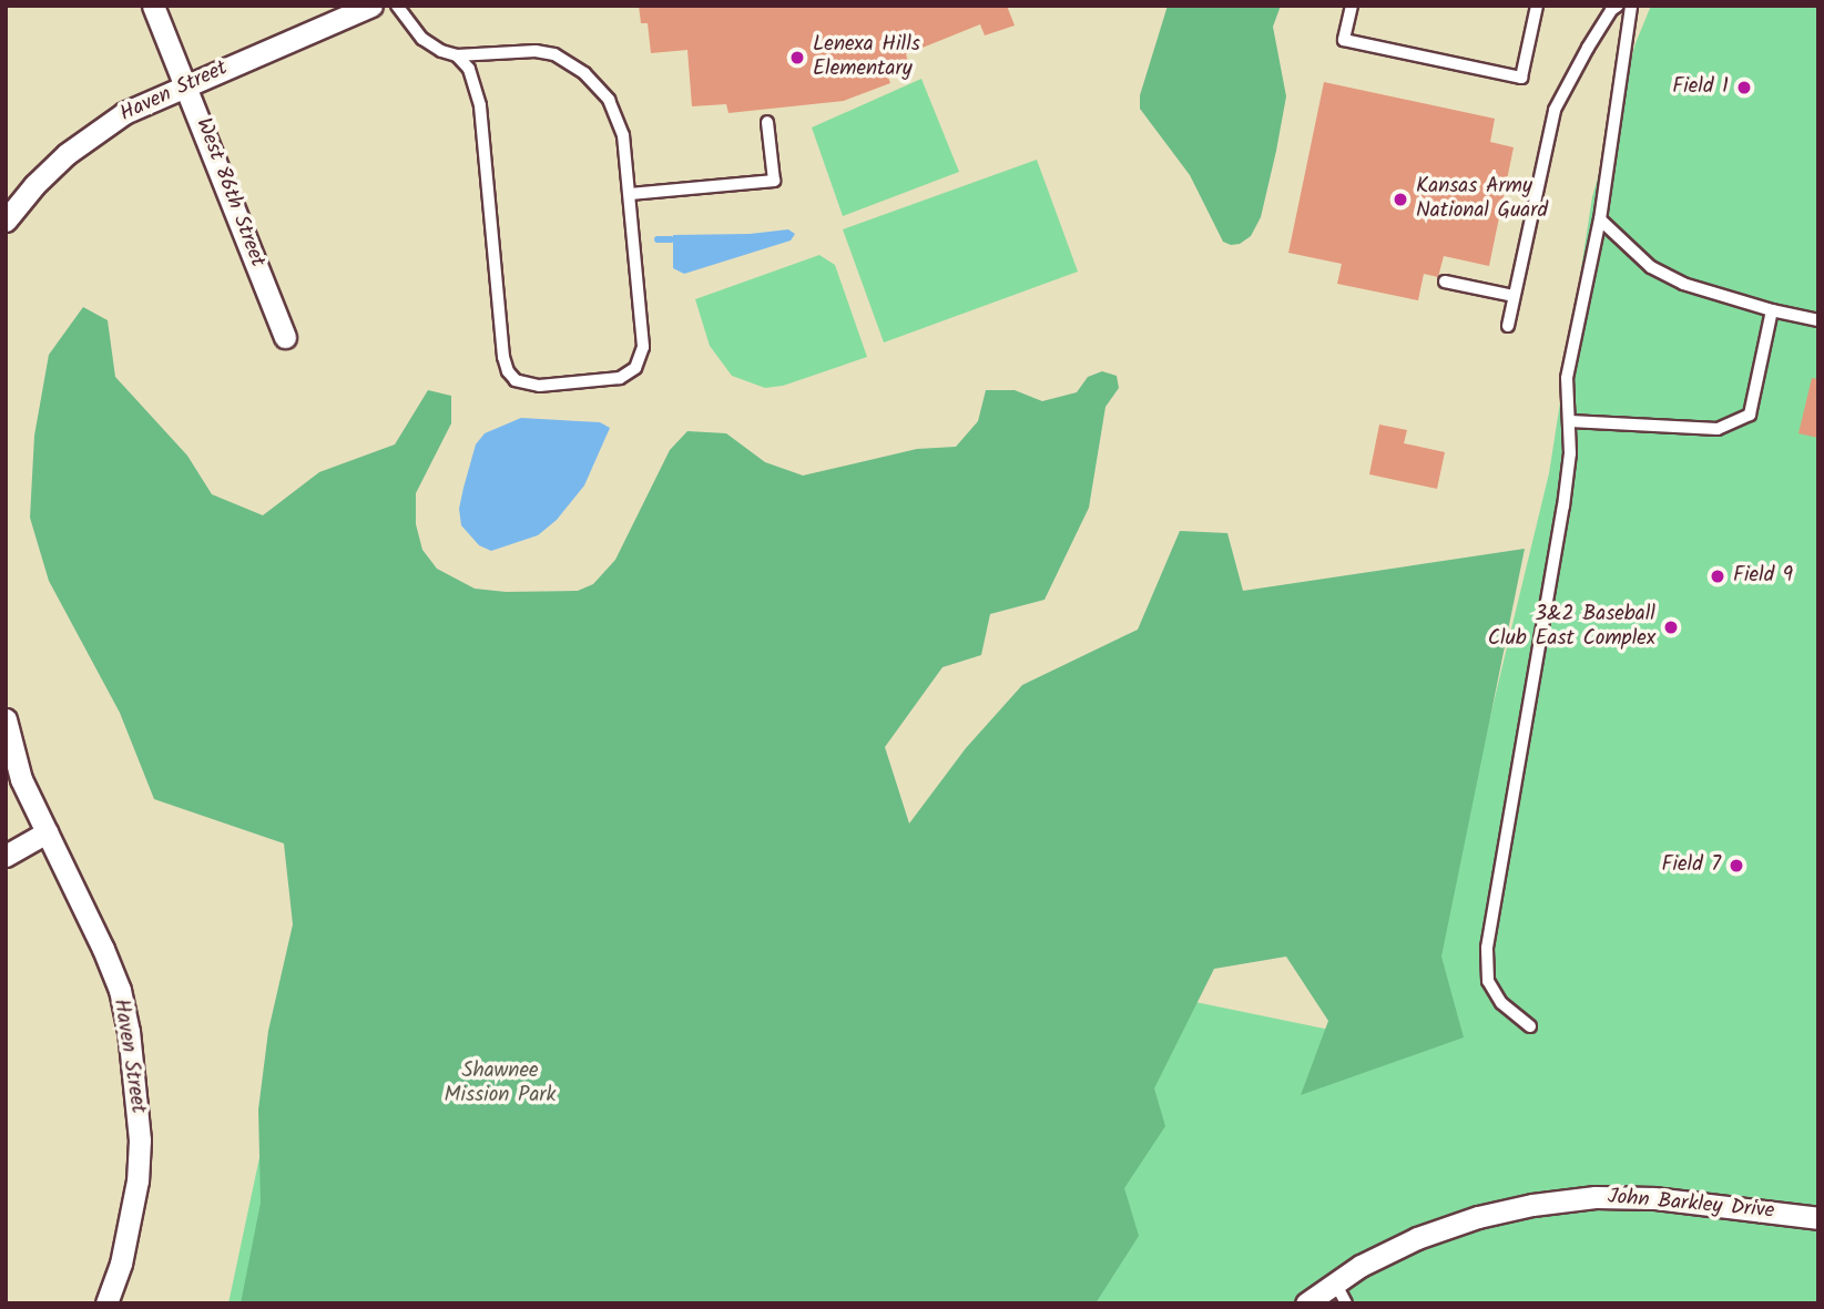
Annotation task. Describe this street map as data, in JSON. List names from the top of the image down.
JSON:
{
  "streets": {
    "street": ["Haven Street", "West 86th Street", "John Barkley Drive"]
  },
  "crossings": [
    ["Haven Street", "West 86th Street"]
  ],
  "parks": ["Shawnee Mission Park"],
  "places": [
    "Lenexa Hills Elementary",
    "Field 1",
    "Kansas Army National Guard",
    "Field 9",
    "3&2 Baseball Club East Complex",
    "Field 7"
  ]
}
